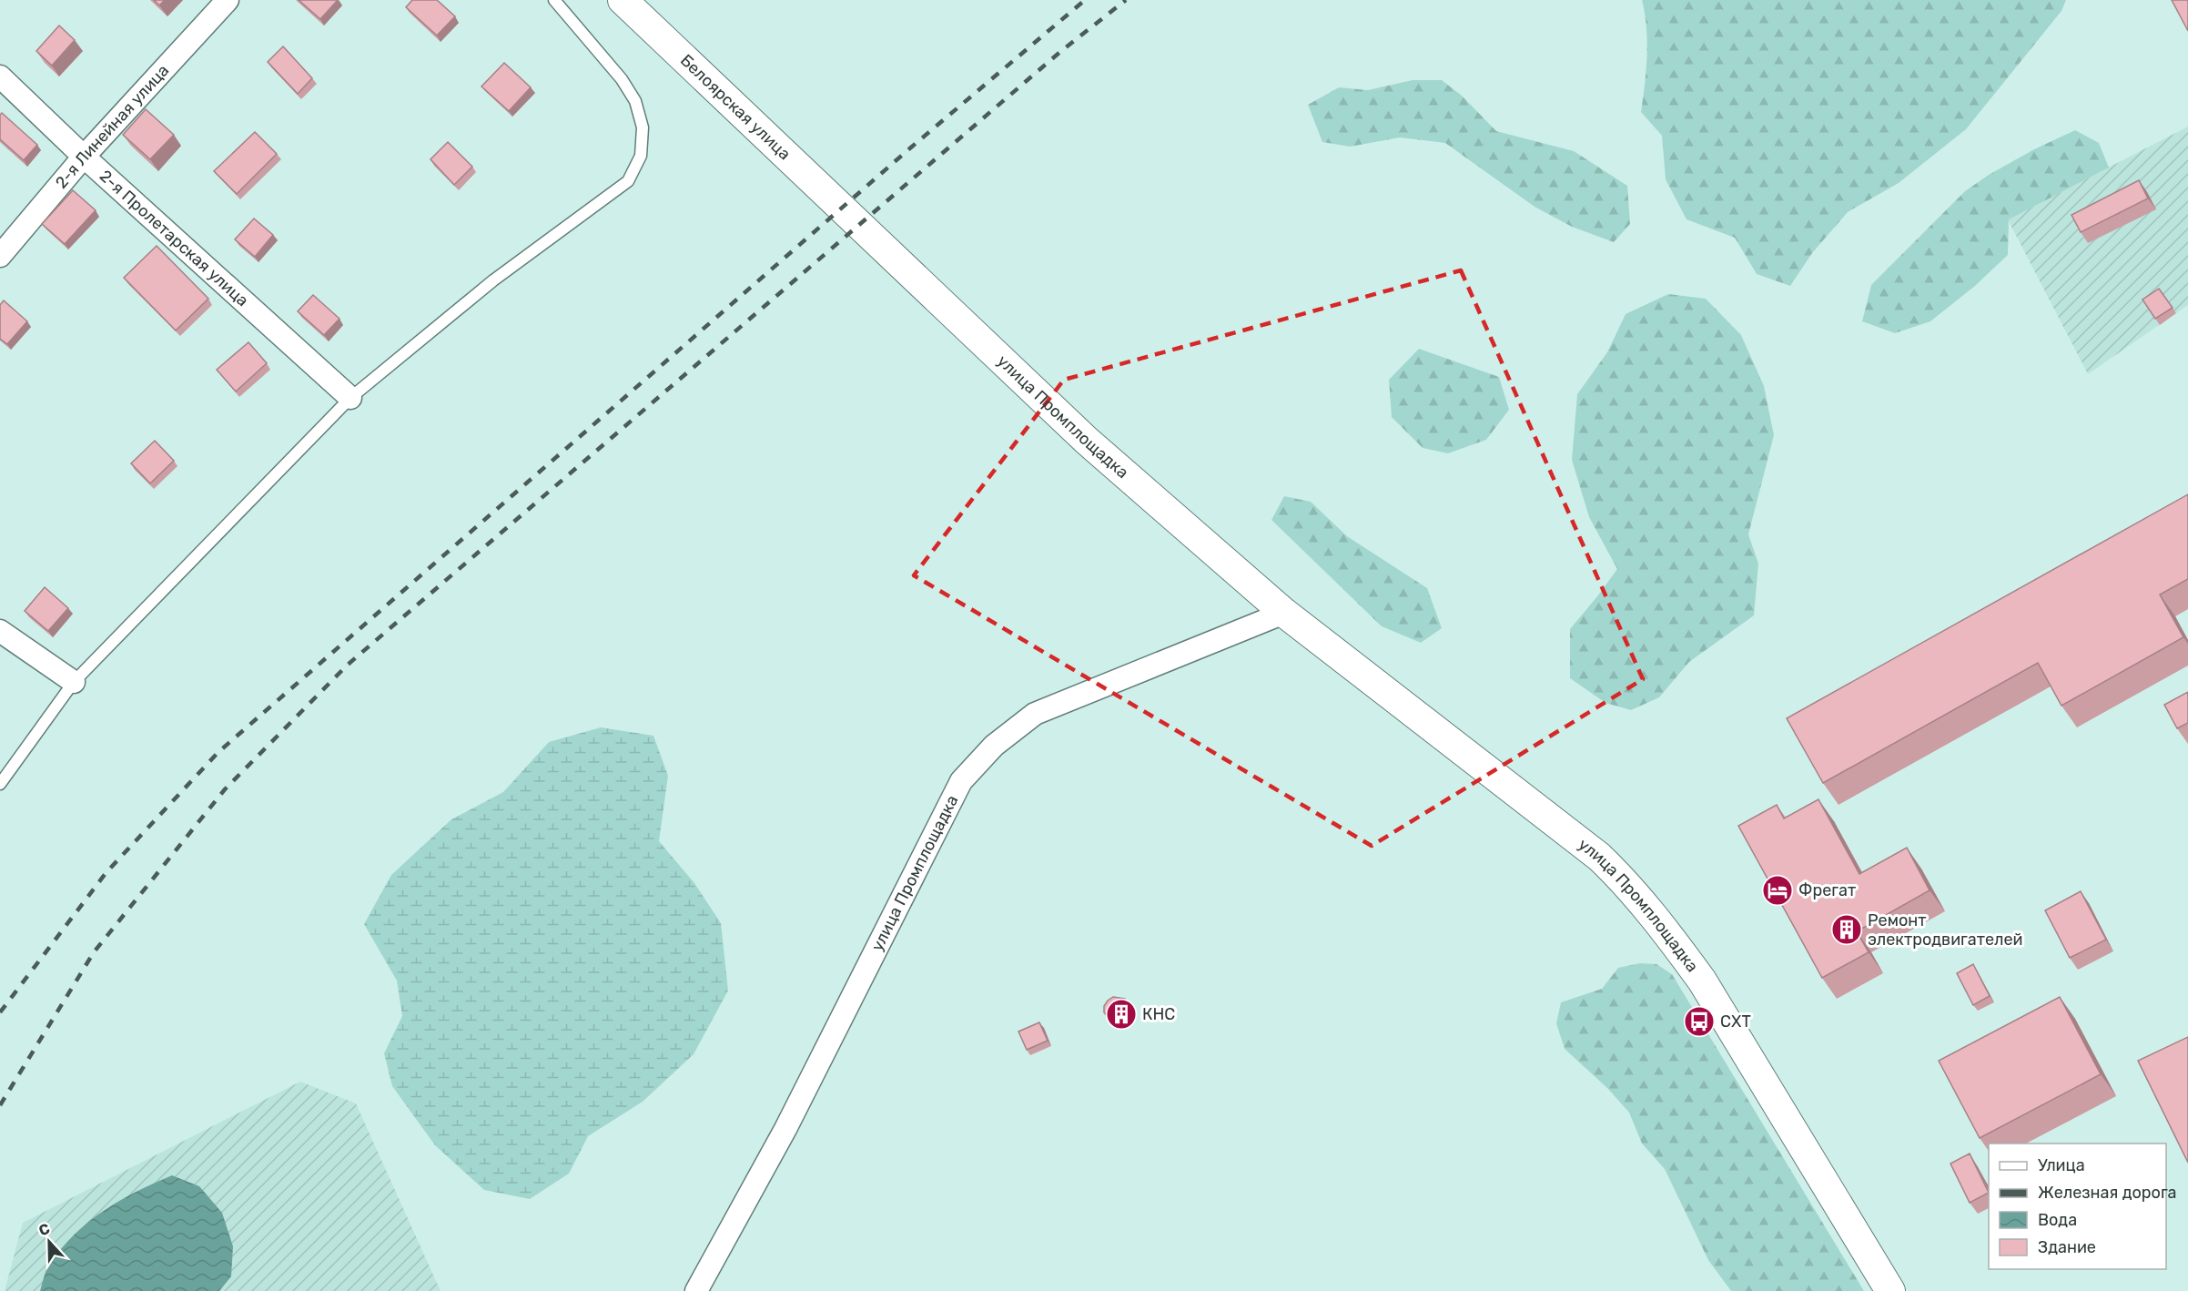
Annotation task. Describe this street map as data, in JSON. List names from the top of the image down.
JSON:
{
  "streets": {
    "street": [
      "Белоярская улица",
      "2-я Линейная улица",
      "2-я Пролетарская улица",
      "улица Промплощадка"
    ]
  },
  "crossings": [
    ["Белоярская улица", "улица Промплощадка"],
    ["2-я Линейная улица", "2-я Пролетарская улица"]
  ],
  "places": {
    "hotel": ["Фрегат"],
    "building": ["Ремонт электродвигателей", "КНС"],
    "bus stop": ["СХТ"]
  },
  "legend": [
    "Улица",
    "Железная дорога",
    "Вода",
    "Здание"
  ],
  "north": "top"
}
